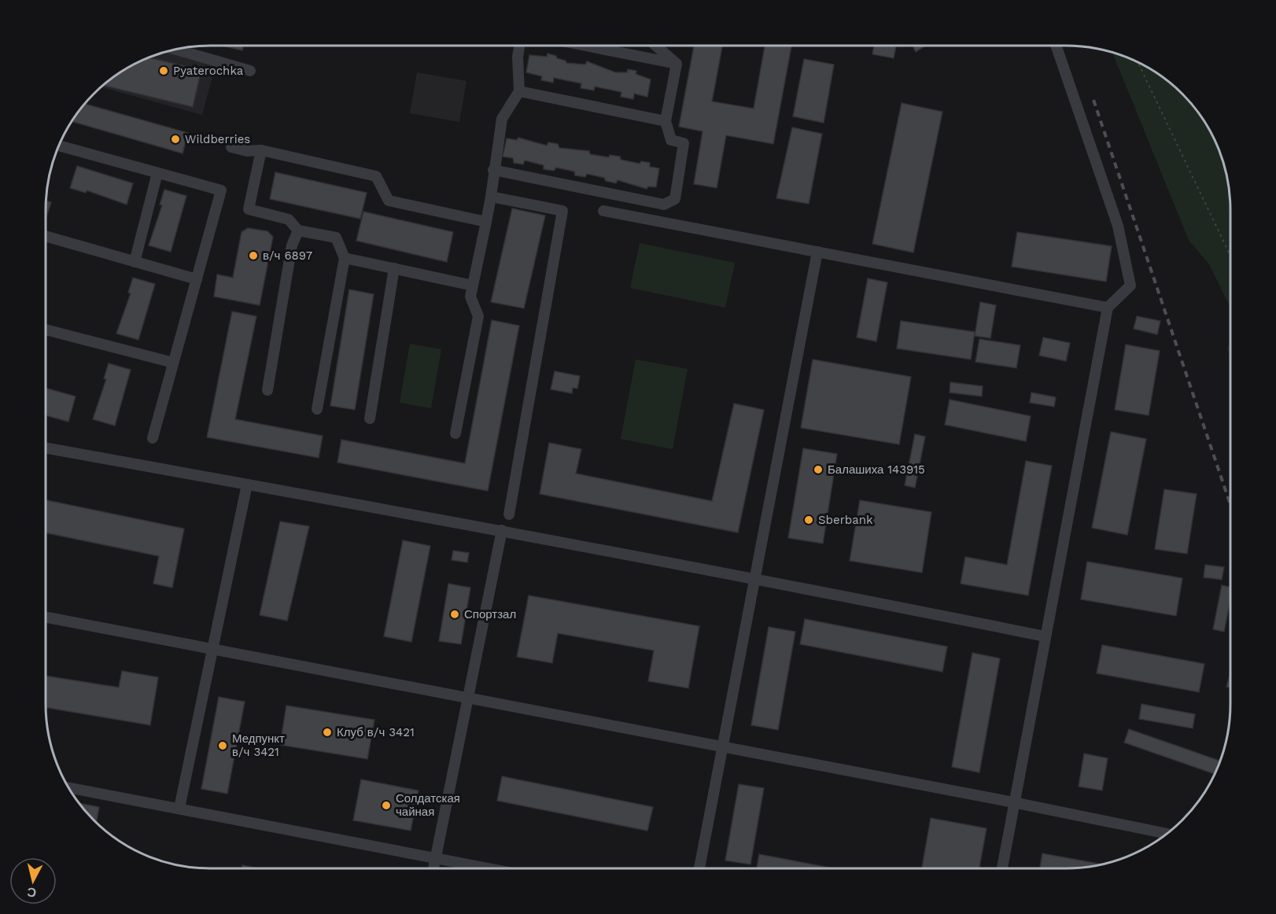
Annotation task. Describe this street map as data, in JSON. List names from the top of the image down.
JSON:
{
  "places": [
    "Pyaterochka",
    "Wildberries",
    "в/ч 6897",
    "Балашиха 143915",
    "Sberbank",
    "Спортзал",
    "Клуб в/ч 3421",
    "Медпункт в/ч 3421",
    "Солдатская чайная"
  ],
  "north": "bottom"
}
